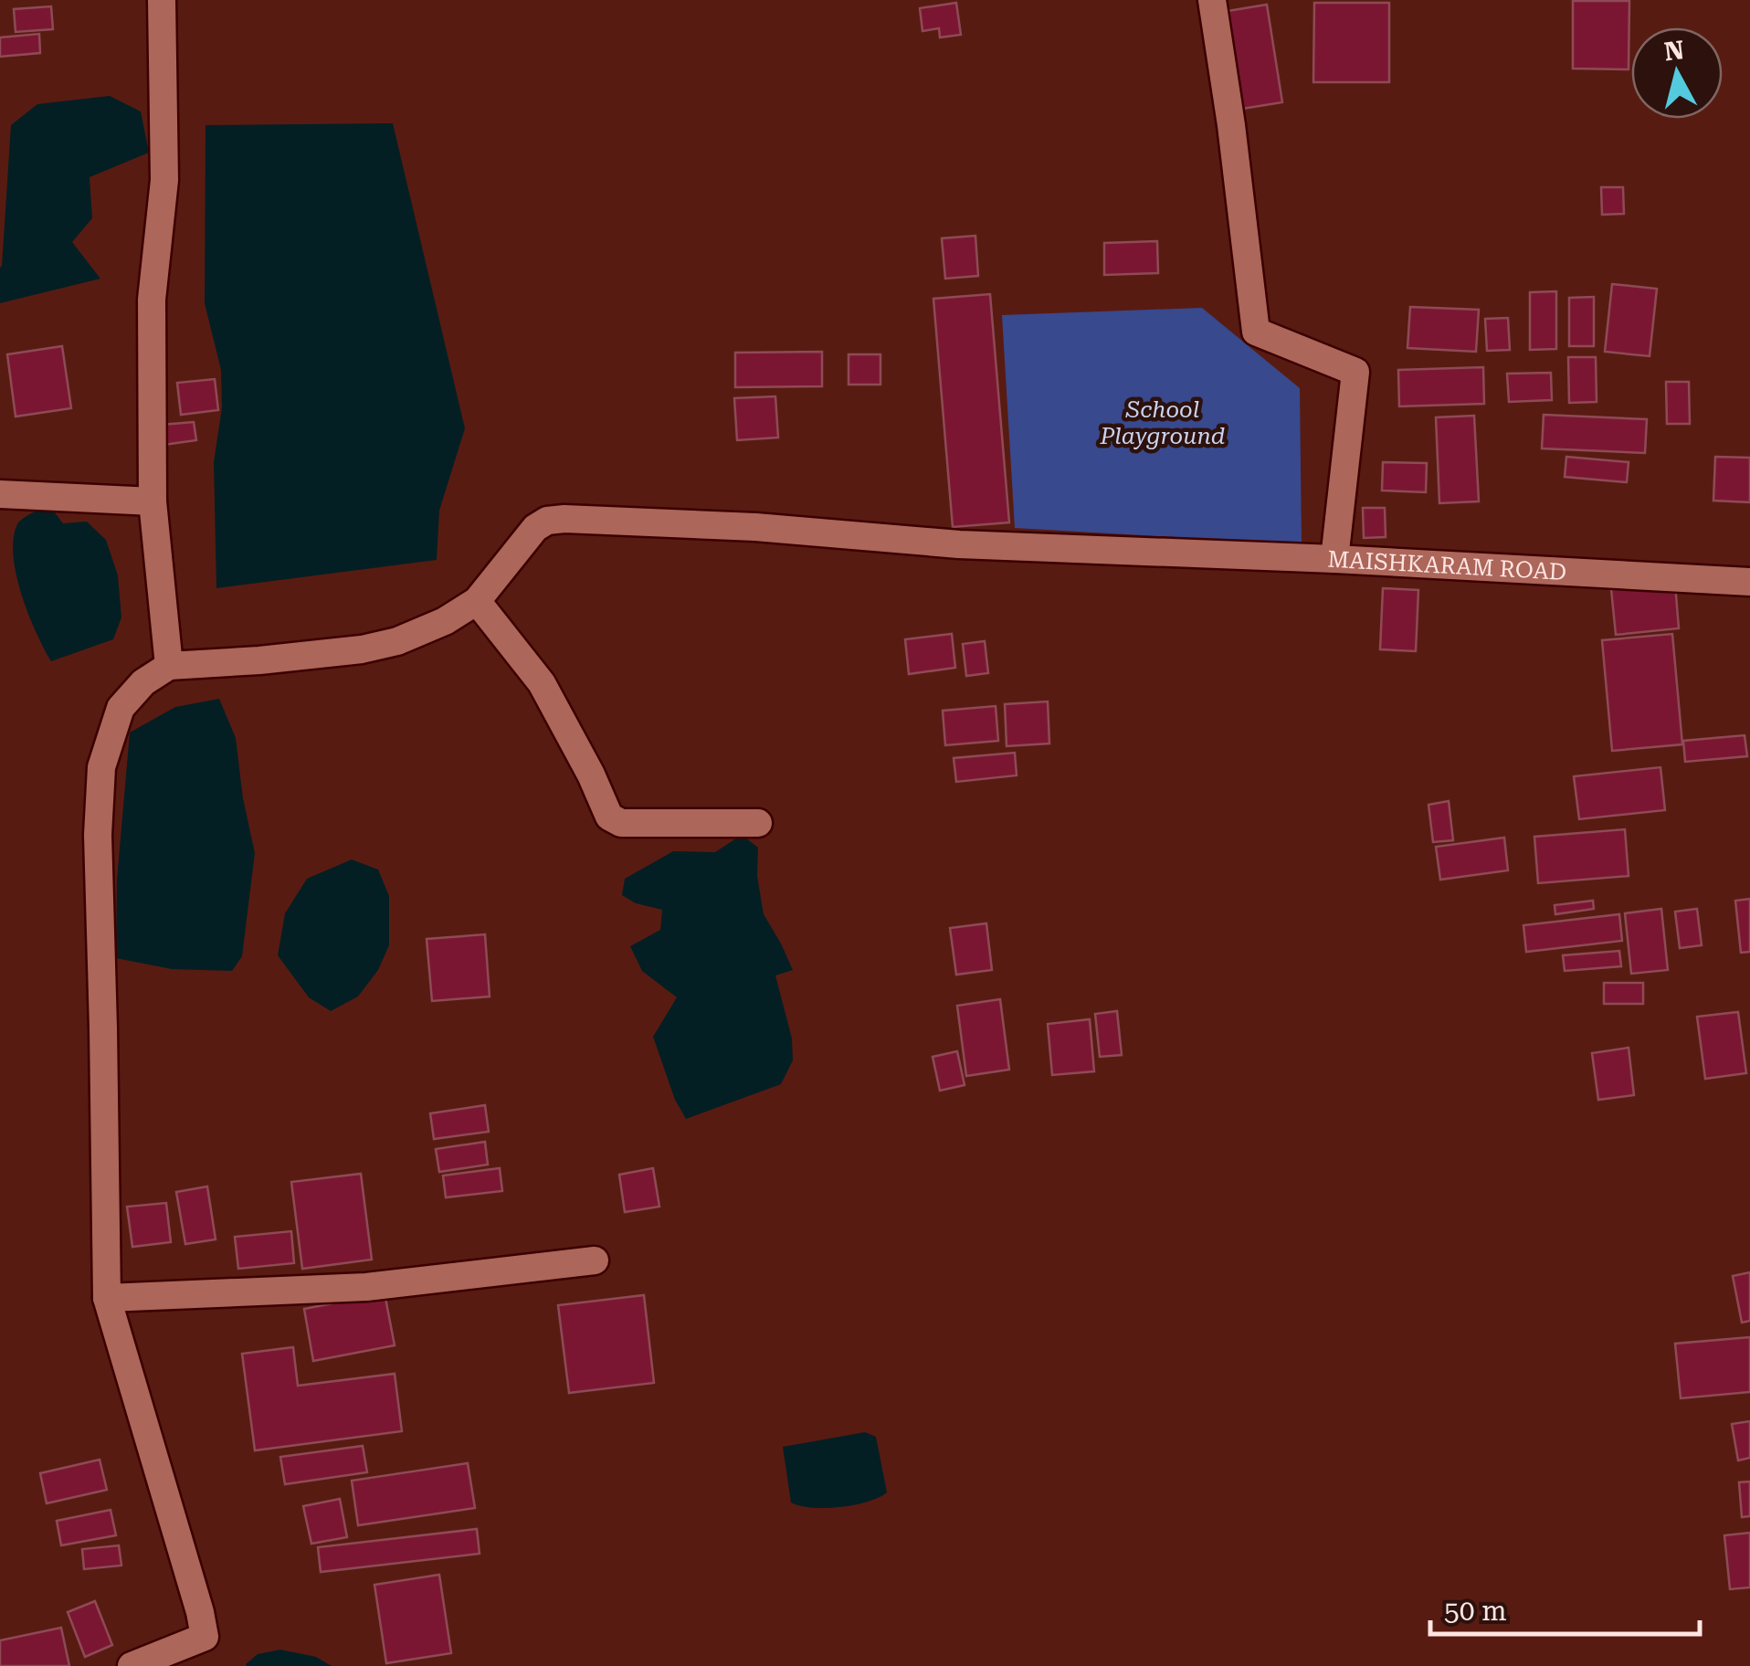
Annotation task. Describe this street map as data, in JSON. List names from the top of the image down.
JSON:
{
  "streets": {
    "street": ["MAISHKARAM ROAD"]
  },
  "parks": ["School Playground"],
  "scale_bar": "50 m",
  "north": "top"
}
